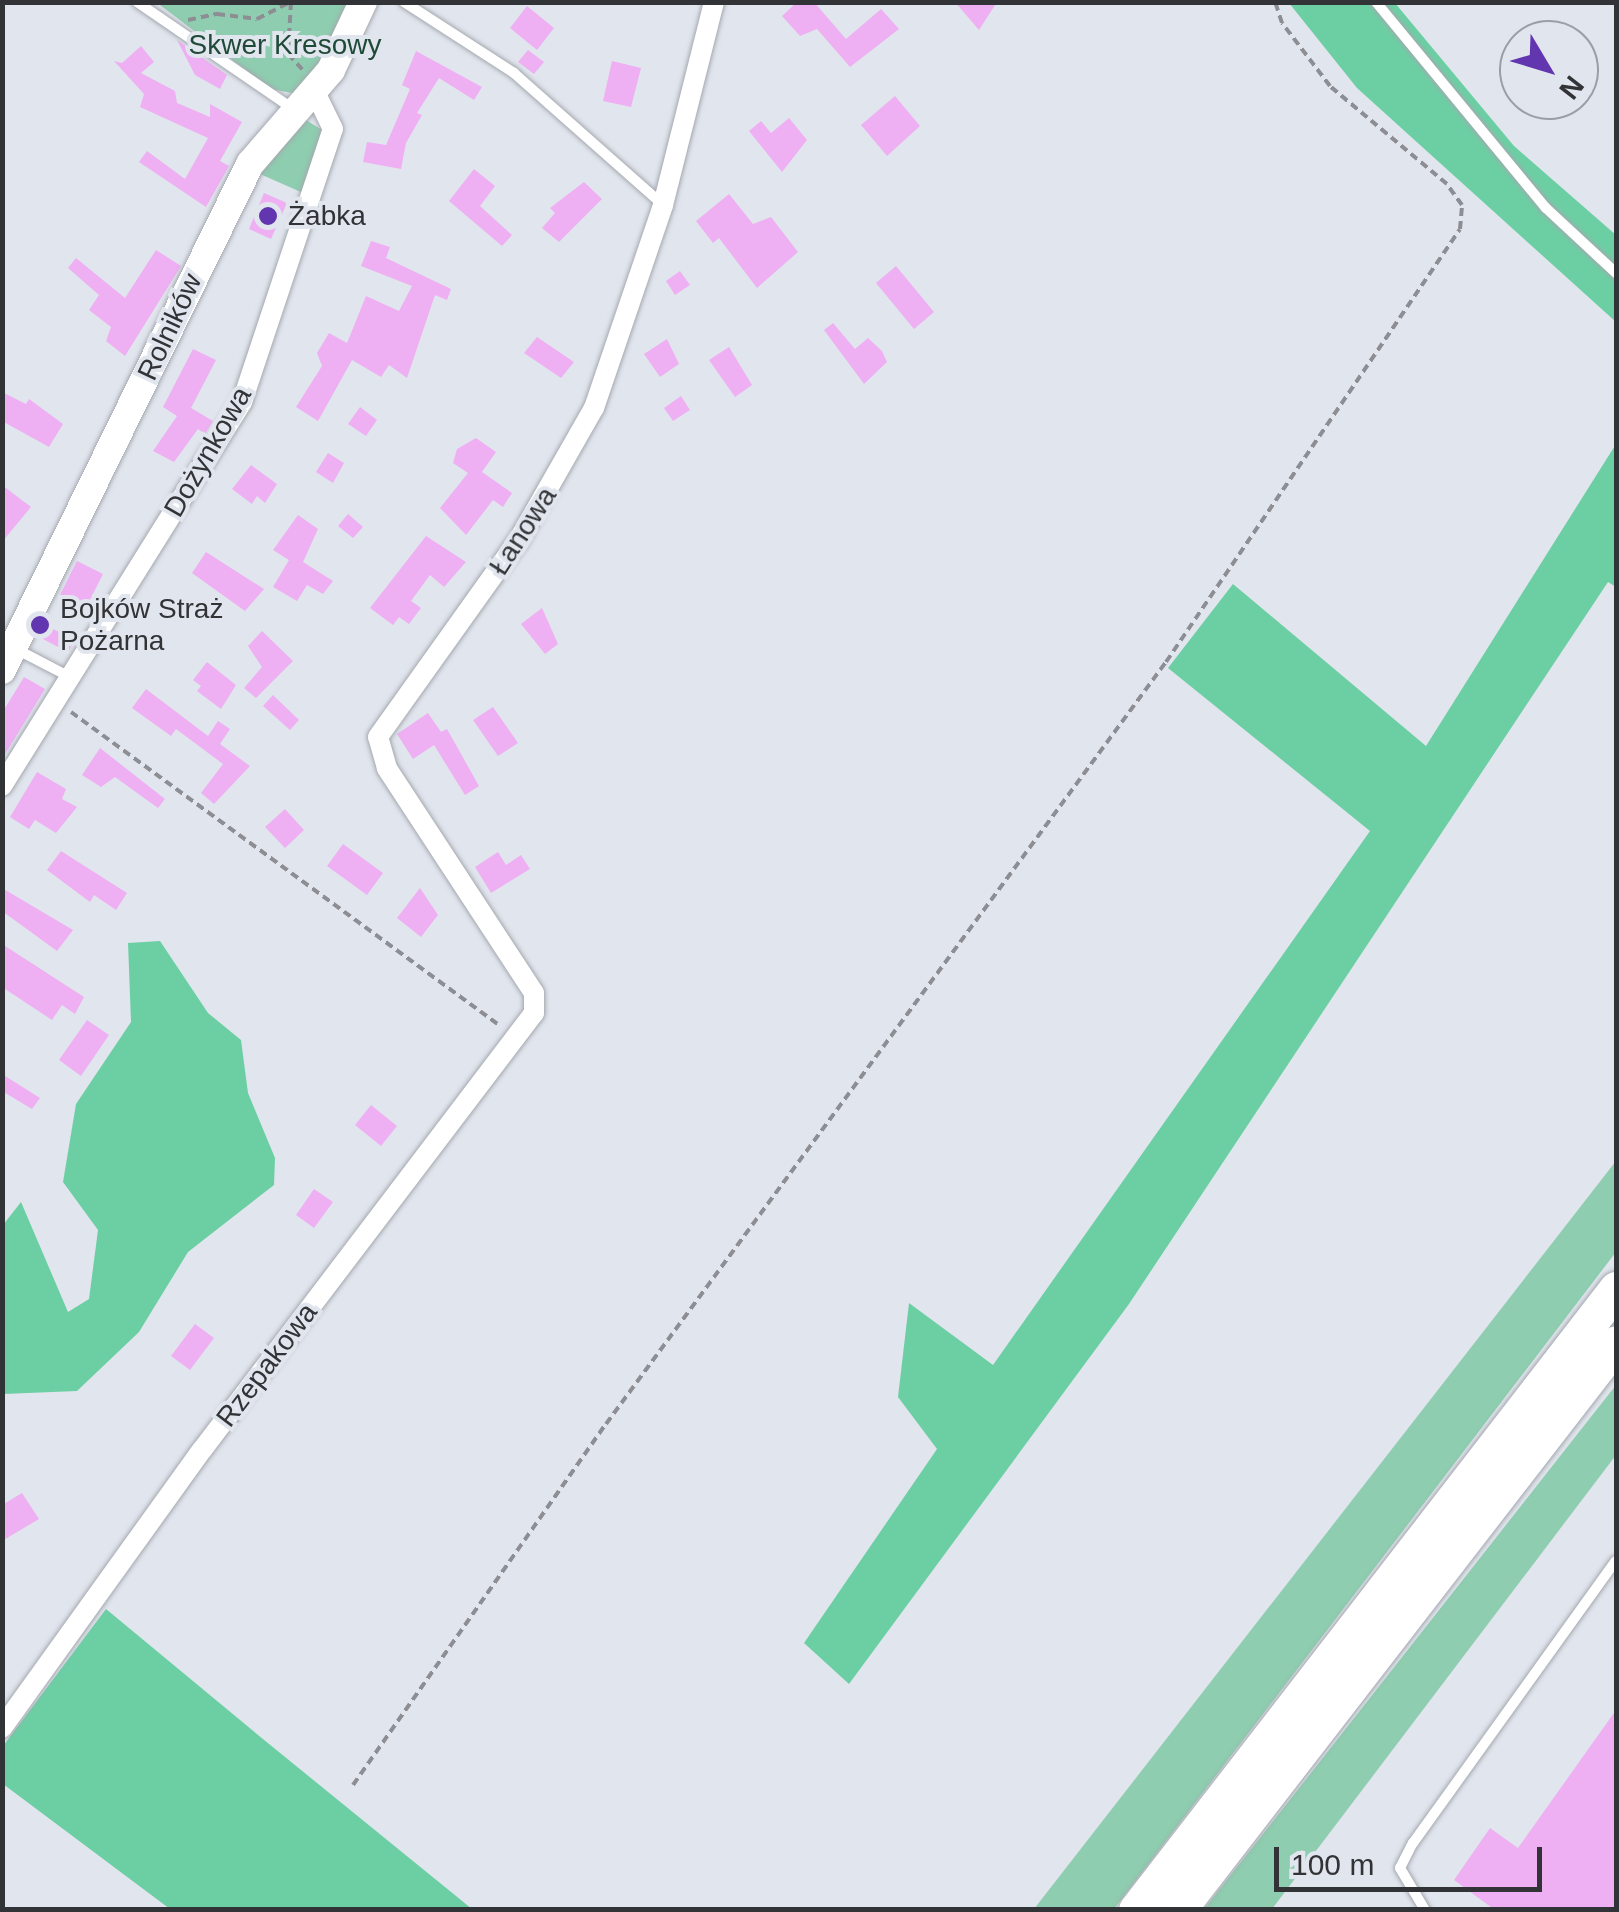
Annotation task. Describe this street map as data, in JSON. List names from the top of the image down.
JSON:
{
  "streets": {
    "street": [
      "Rolników",
      "Dożynkowa",
      "Łanowa",
      "Rzepakowa"
    ]
  },
  "crossings": [
    ["Rolników", "Dożynkowa"],
    ["Łanowa", "Rzepakowa"]
  ],
  "parks": ["Skwer Kresowy"],
  "places": ["Żabka", "Bojków Straż Pożarna"],
  "scale_bar": "100 m",
  "north": "bottom right"
}
